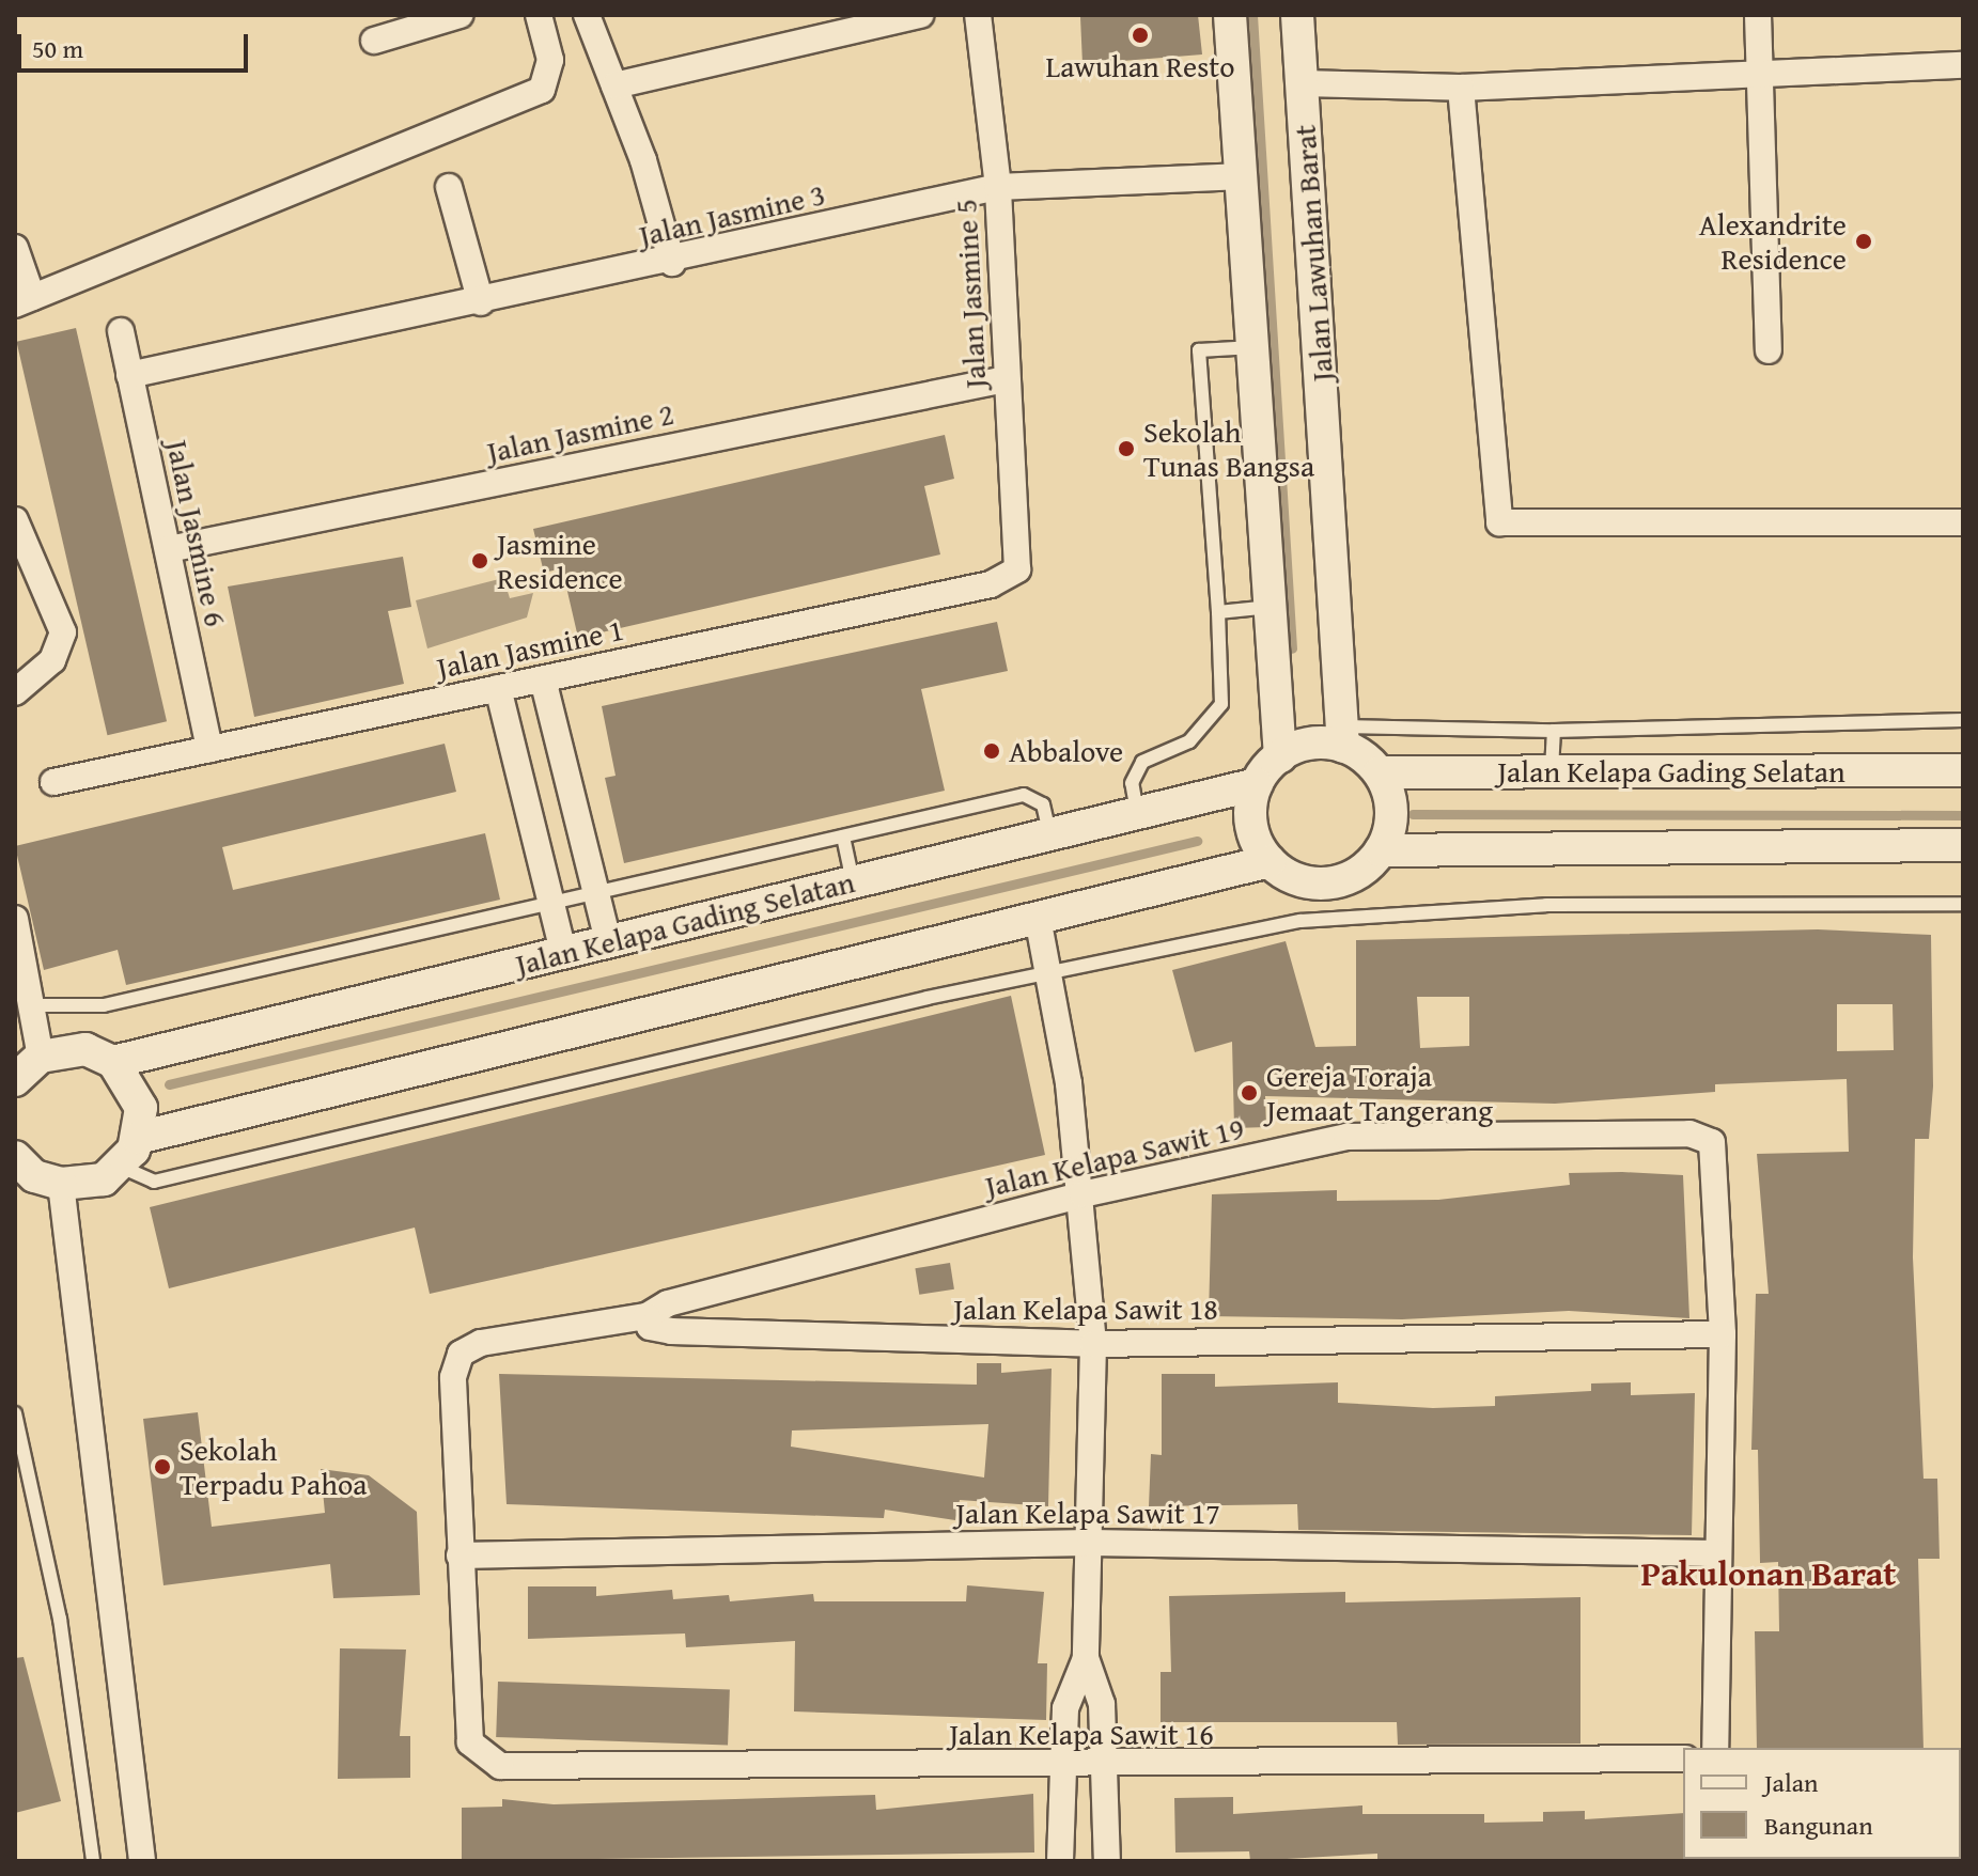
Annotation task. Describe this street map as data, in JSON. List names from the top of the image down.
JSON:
{
  "streets": {
    "street": [
      "Jalan Jasmine 3",
      "Jalan Lawuhan Barat",
      "Jalan Jasmine 5",
      "Jalan Jasmine 2",
      "Jalan Jasmine 6",
      "Jalan Jasmine 1",
      "Jalan Kelapa Gading Selatan",
      "Jalan Kelapa Sawit 19",
      "Jalan Kelapa Sawit 18",
      "Jalan Kelapa Sawit 17",
      "Jalan Kelapa Sawit 16"
    ]
  },
  "crossings": [
    ["Jalan Jasmine 3", "Jalan Jasmine 5"],
    ["Jalan Jasmine 3", "Jalan Jasmine 6"],
    ["Jalan Lawuhan Barat", "Jalan Kelapa Gading Selatan"],
    ["Jalan Jasmine 5", "Jalan Jasmine 2"],
    ["Jalan Jasmine 5", "Jalan Jasmine 1"],
    ["Jalan Jasmine 2", "Jalan Jasmine 6"],
    ["Jalan Jasmine 6", "Jalan Jasmine 1"],
    ["Jalan Kelapa Sawit 19", "Jalan Kelapa Sawit 18"],
    ["Jalan Kelapa Sawit 17", "Jalan Kelapa Sawit 16"]
  ],
  "districts": ["Pakulonan Barat"],
  "places": [
    "Lawuhan Resto",
    "Alexandrite Residence",
    "Sekolah Tunas Bangsa",
    "Jasmine Residence",
    "Abbalove",
    "Gereja Toraja Jemaat Tangerang",
    "Sekolah Terpadu Pahoa"
  ],
  "legend": ["Jalan", "Bangunan"],
  "scale_bar": "50 m"
}
